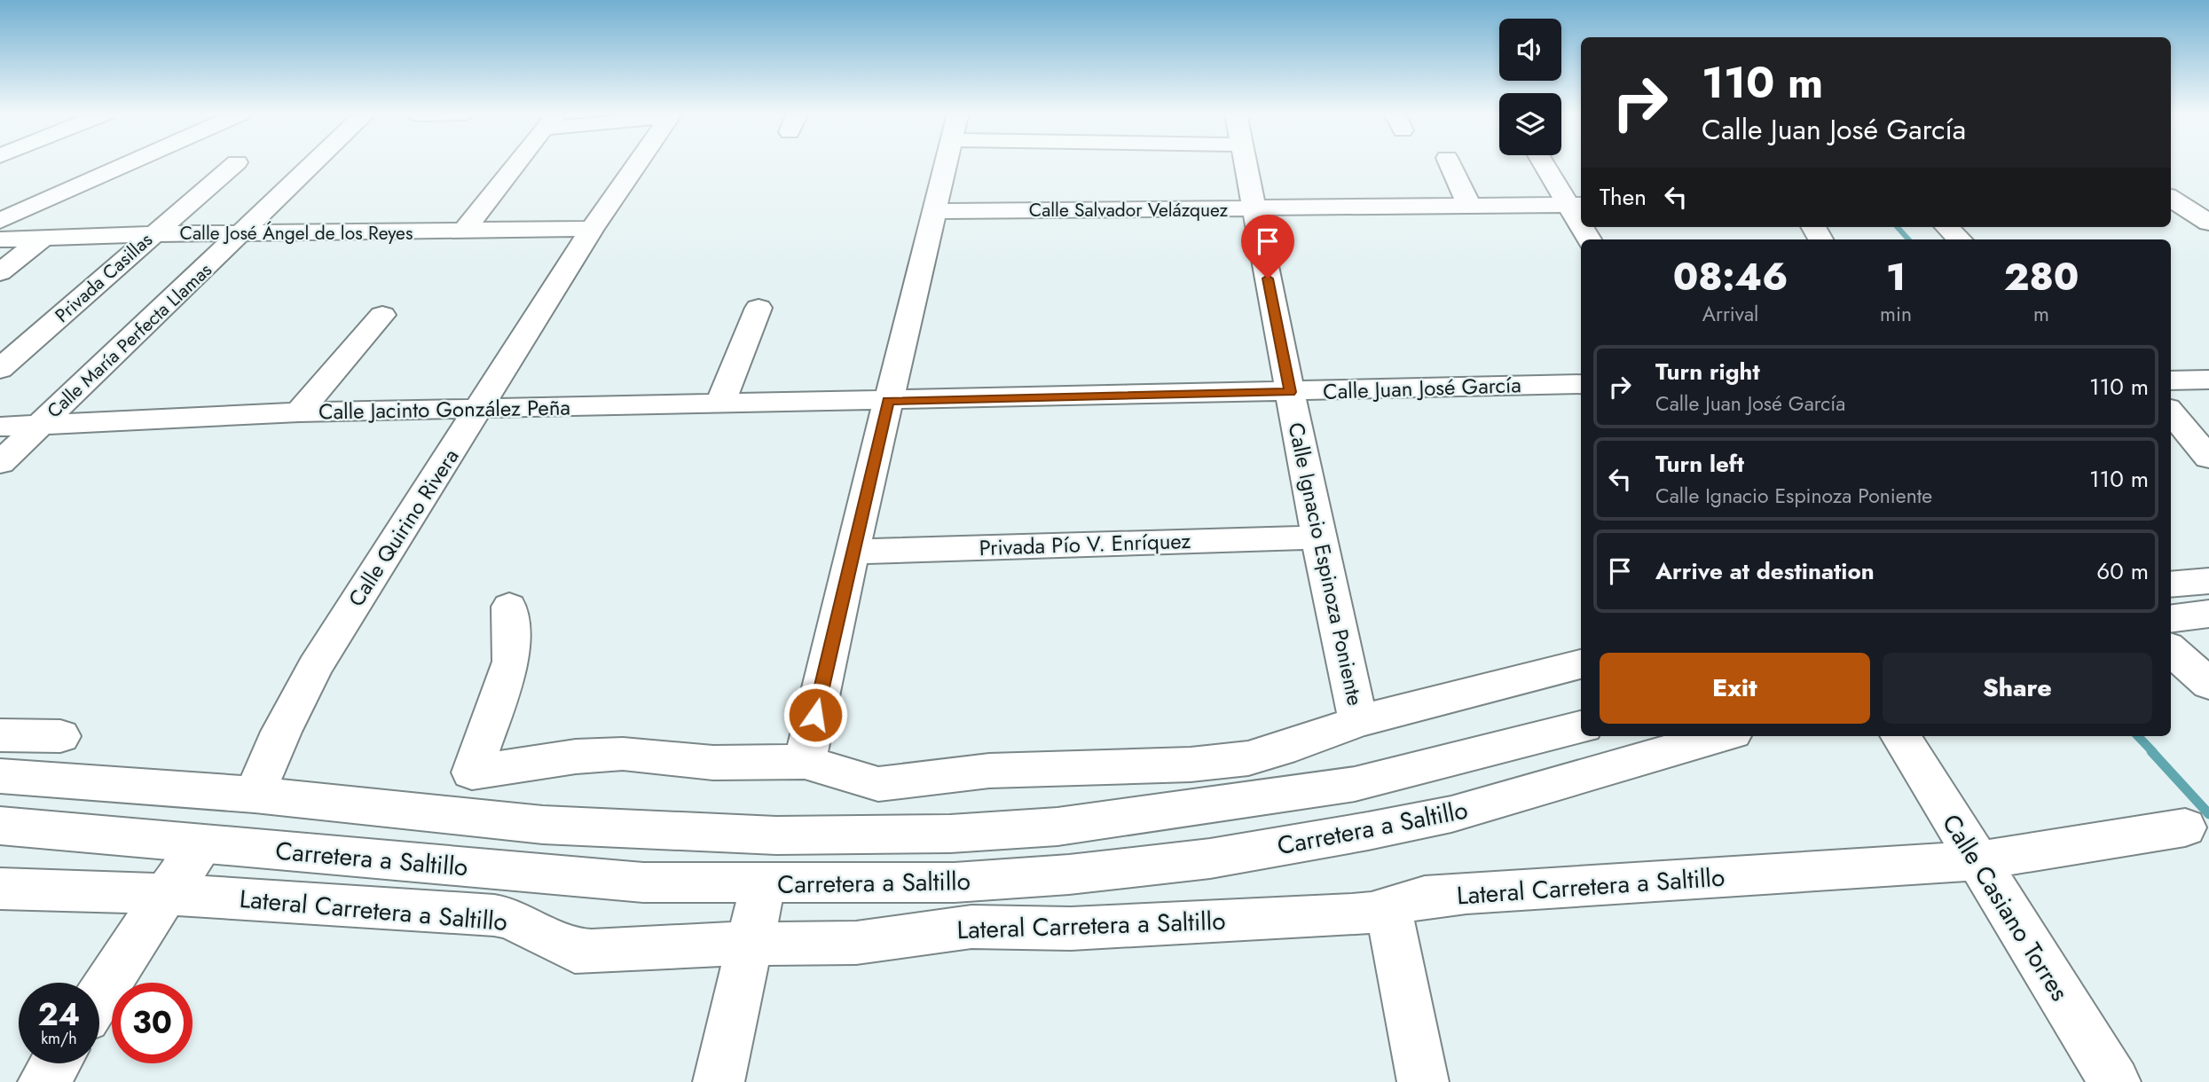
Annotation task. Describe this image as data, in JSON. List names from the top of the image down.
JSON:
{
  "streets": {
    "street": [
      "Calle Salvador Velázquez",
      "Calle José Ángel de los Reyes",
      "Privada Casillas",
      "Calle María Perfecta Llamas",
      "Calle Juan José García",
      "Calle Jacinto González Peña",
      "Calle Quirino Rivera",
      "Privada Pío V. Enríquez",
      "Calle Ignacio Espinoza Poniente",
      "Carretera a Saltillo",
      "Lateral Carretera a Saltillo",
      "Calle Casiano Torres"
    ]
  },
  "crossings": [
    ["Calle Salvador Velázquez", "Calle Ignacio Espinoza Poniente"],
    ["Calle José Ángel de los Reyes", "Privada Casillas"],
    ["Calle José Ángel de los Reyes", "Calle María Perfecta Llamas"],
    ["Calle José Ángel de los Reyes", "Calle Quirino Rivera"],
    ["Calle María Perfecta Llamas", "Calle Jacinto González Peña"],
    ["Calle Juan José García", "Calle Jacinto González Peña"],
    ["Calle Juan José García", "Calle Ignacio Espinoza Poniente"],
    ["Calle Jacinto González Peña", "Calle Quirino Rivera"],
    ["Calle Quirino Rivera", "Carretera a Saltillo"],
    ["Privada Pío V. Enríquez", "Calle Ignacio Espinoza Poniente"],
    ["Lateral Carretera a Saltillo", "Calle Casiano Torres"]
  ],
  "page": {
    "turn": ["110 m", "Calle Juan José García"],
    "then": "Then",
    "eta": [
      "08:46",
      "Arrival",
      "1",
      "min",
      "280",
      "m"
    ],
    "list": [
      {
        "name": "Turn right",
        "note": "Calle Juan José García",
        "value": "110 m"
      },
      {
        "name": "Turn left",
        "note": "Calle Ignacio Espinoza Poniente",
        "value": "110 m"
      },
      {
        "name": "Arrive at destination",
        "value": "60 m"
      }
    ],
    "buttons": ["Exit", "Share"],
    "speed": "24 km/h",
    "limit": "30"
  }
}
